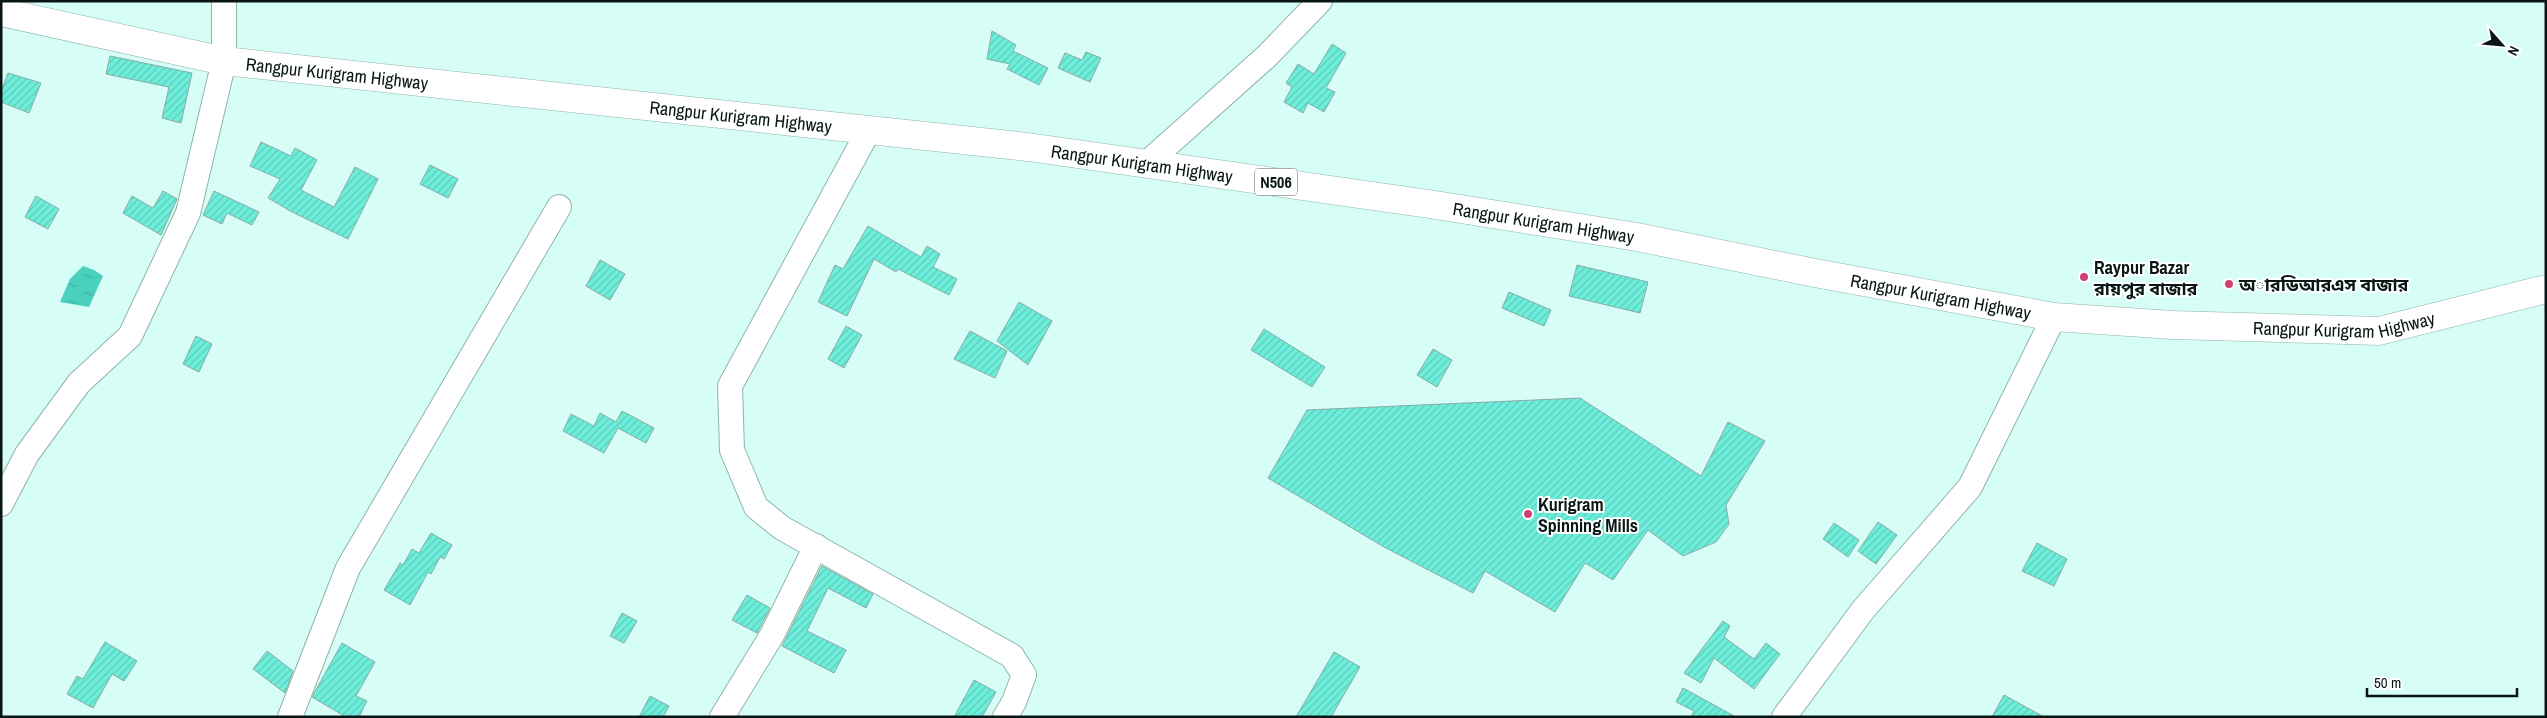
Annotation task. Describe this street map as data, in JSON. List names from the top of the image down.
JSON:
{
  "streets": {
    "highway": ["Rangpur Kurigram Highway", "N506"]
  },
  "places": ["Raypur Bazar রায়পুর বাজার", "অারডিআরএস বাজার", "Kurigram Spinning Mills"],
  "scale_bar": "50 m",
  "north": "bottom right"
}
